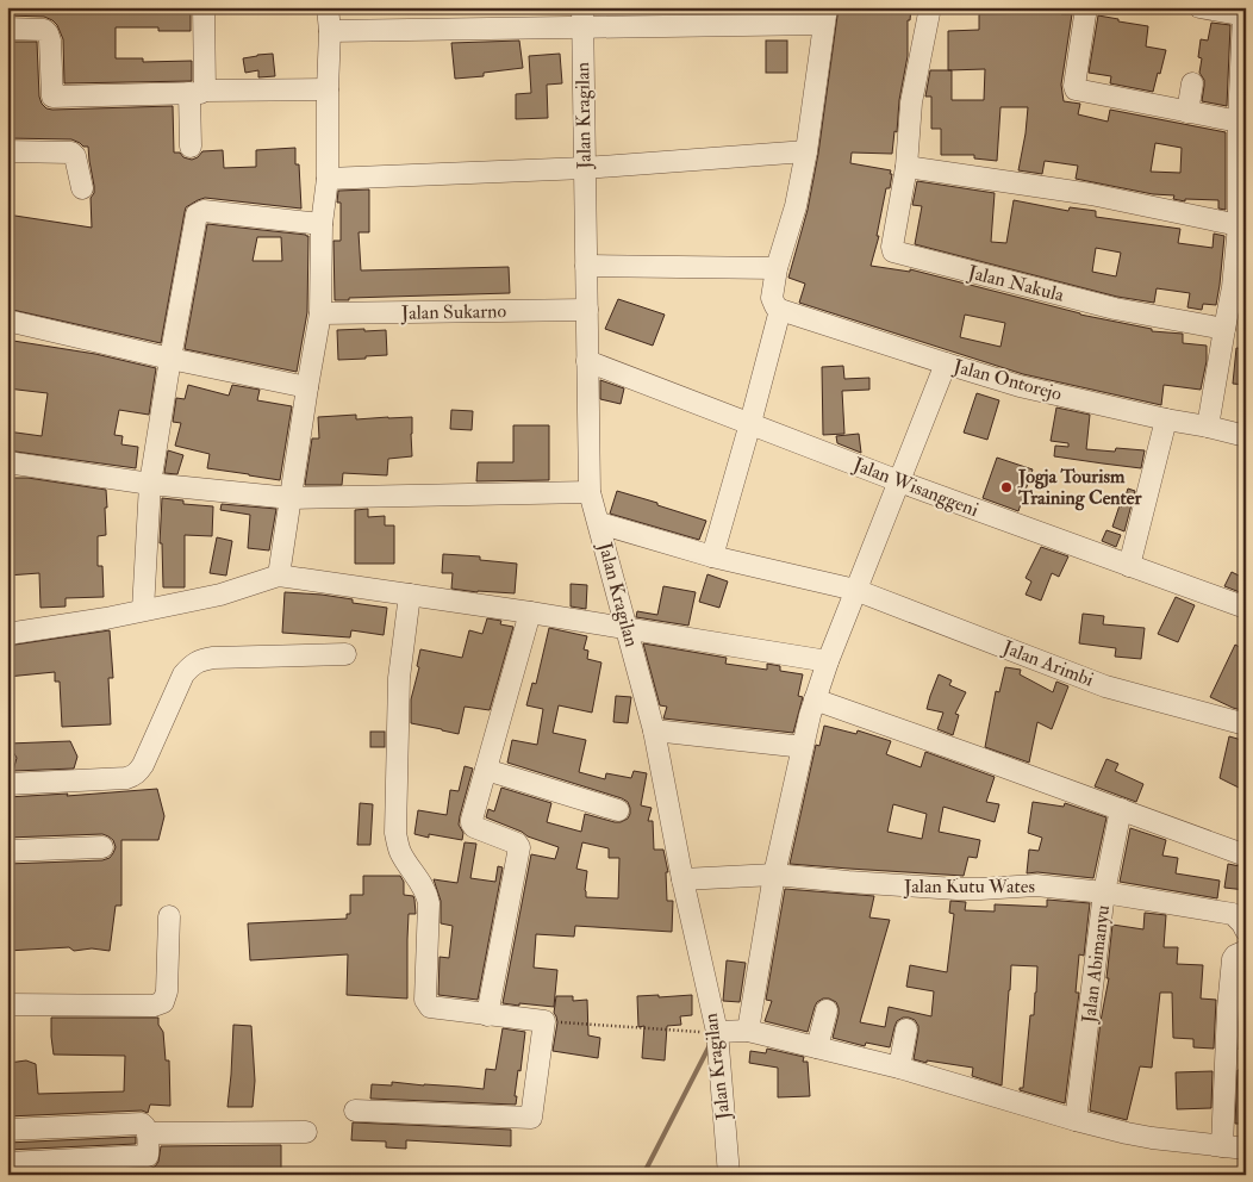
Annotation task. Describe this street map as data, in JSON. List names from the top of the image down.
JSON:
{
  "streets": {
    "street": [
      "Jalan Kragilan",
      "Jalan Nakula",
      "Jalan Sukarno",
      "Jalan Ontorejo",
      "Jalan Wisanggeni",
      "Jalan Arimbi",
      "Jalan Kutu Wates",
      "Jalan Abimanyu"
    ]
  },
  "crossings": [
    ["Jalan Kragilan", "Jalan Sukarno"],
    ["Jalan Kragilan", "Jalan Wisanggeni"],
    ["Jalan Kragilan", "Jalan Arimbi"],
    ["Jalan Kragilan", "Jalan Kutu Wates"],
    ["Jalan Kutu Wates", "Jalan Abimanyu"]
  ],
  "places": ["Jogja Tourism Training Center"]
}
